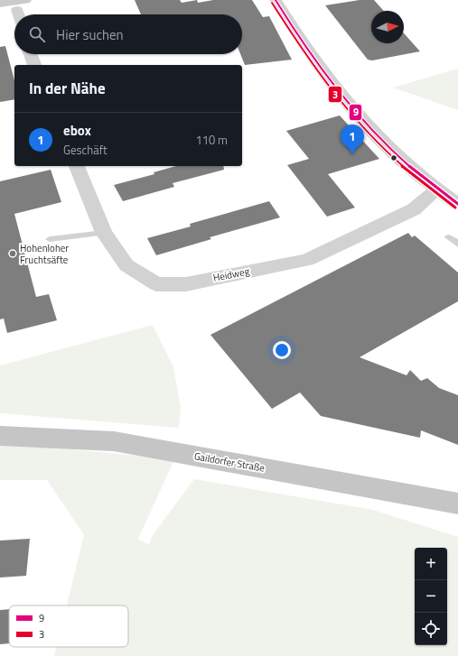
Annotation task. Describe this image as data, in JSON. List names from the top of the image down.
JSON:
{
  "streets": {
    "main road": ["Gaildorfer Straße"],
    "street": ["Heidweg"]
  },
  "places": ["Hohenloher Fruchtsäfte"],
  "lines": ["transit line 9", "transit line 3"],
  "legend": ["9", "3"],
  "north": "right",
  "page": {
    "search": "Hier suchen",
    "heading": "In der Nähe",
    "list": [
      {
        "mark": "1",
        "name": "ebox",
        "note": "Geschäft",
        "value": "110 m"
      }
    ],
    "pins": "1",
    "map_buttons": ["+", "−"]
  }
}
